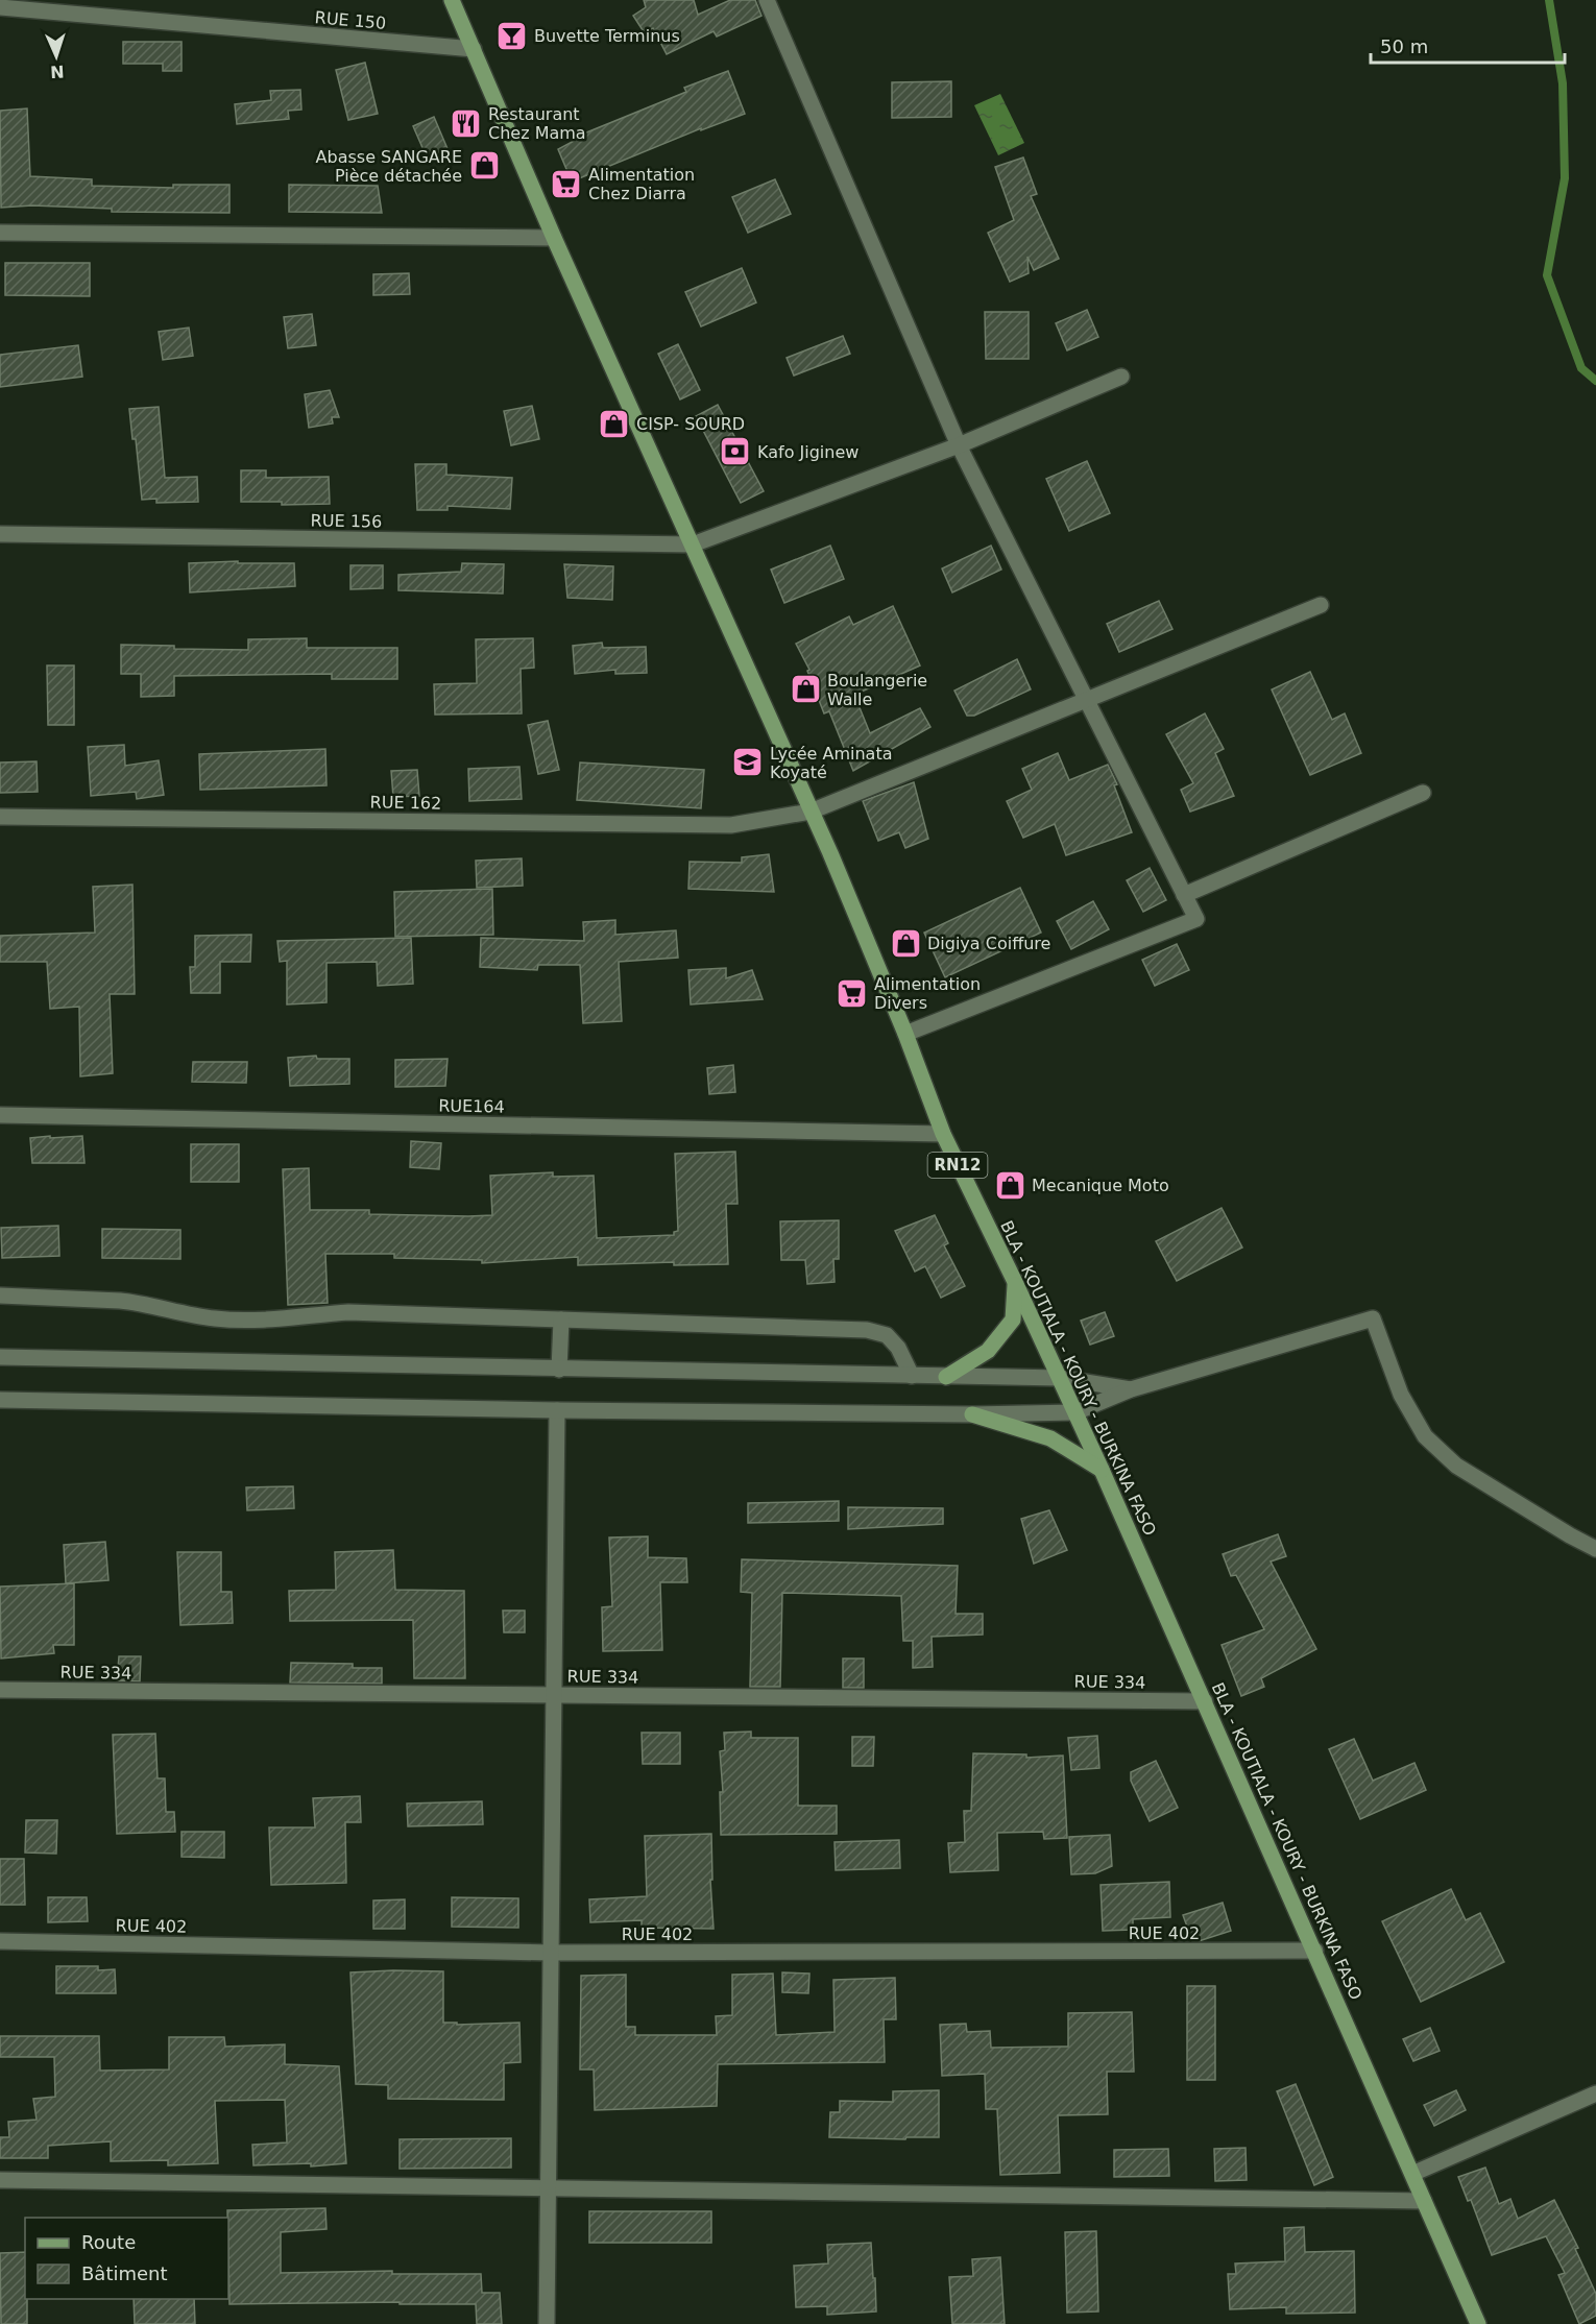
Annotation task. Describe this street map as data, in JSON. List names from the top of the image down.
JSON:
{
  "streets": {
    "main road": ["RN12", "BLA - KOUTIALA - KOURY - BURKINA FASO"],
    "street": [
      "RUE 150",
      "RUE 156",
      "RUE 162",
      "RUE164",
      "RUE 334",
      "RUE 402"
    ]
  },
  "crossings": [
    ["RUE 150", "BLA - KOUTIALA - KOURY - BURKINA FASO"],
    ["RUE 156", "BLA - KOUTIALA - KOURY - BURKINA FASO"],
    ["RUE 162", "BLA - KOUTIALA - KOURY - BURKINA FASO"],
    ["RUE164", "BLA - KOUTIALA - KOURY - BURKINA FASO"],
    ["BLA - KOUTIALA - KOURY - BURKINA FASO", "RUE 334"],
    ["BLA - KOUTIALA - KOURY - BURKINA FASO", "RUE 402"]
  ],
  "places": {
    "bar": ["Buvette Terminus"],
    "restaurant": ["Restaurant Chez Mama"],
    "shop": [
      "Abasse SANGARE Pièce détachée",
      "CISP- SOURD",
      "Boulangerie Walle",
      "Digiya Coiffure",
      "Mecanique Moto"
    ],
    "supermarket": ["Alimentation Chez Diarra", "Alimentation Divers"],
    "bank": ["Kafo Jiginew"],
    "school or university": ["Lycée Aminata Koyaté"]
  },
  "legend": ["Route", "Bâtiment"],
  "scale_bar": "50 m",
  "north": "bottom"
}
